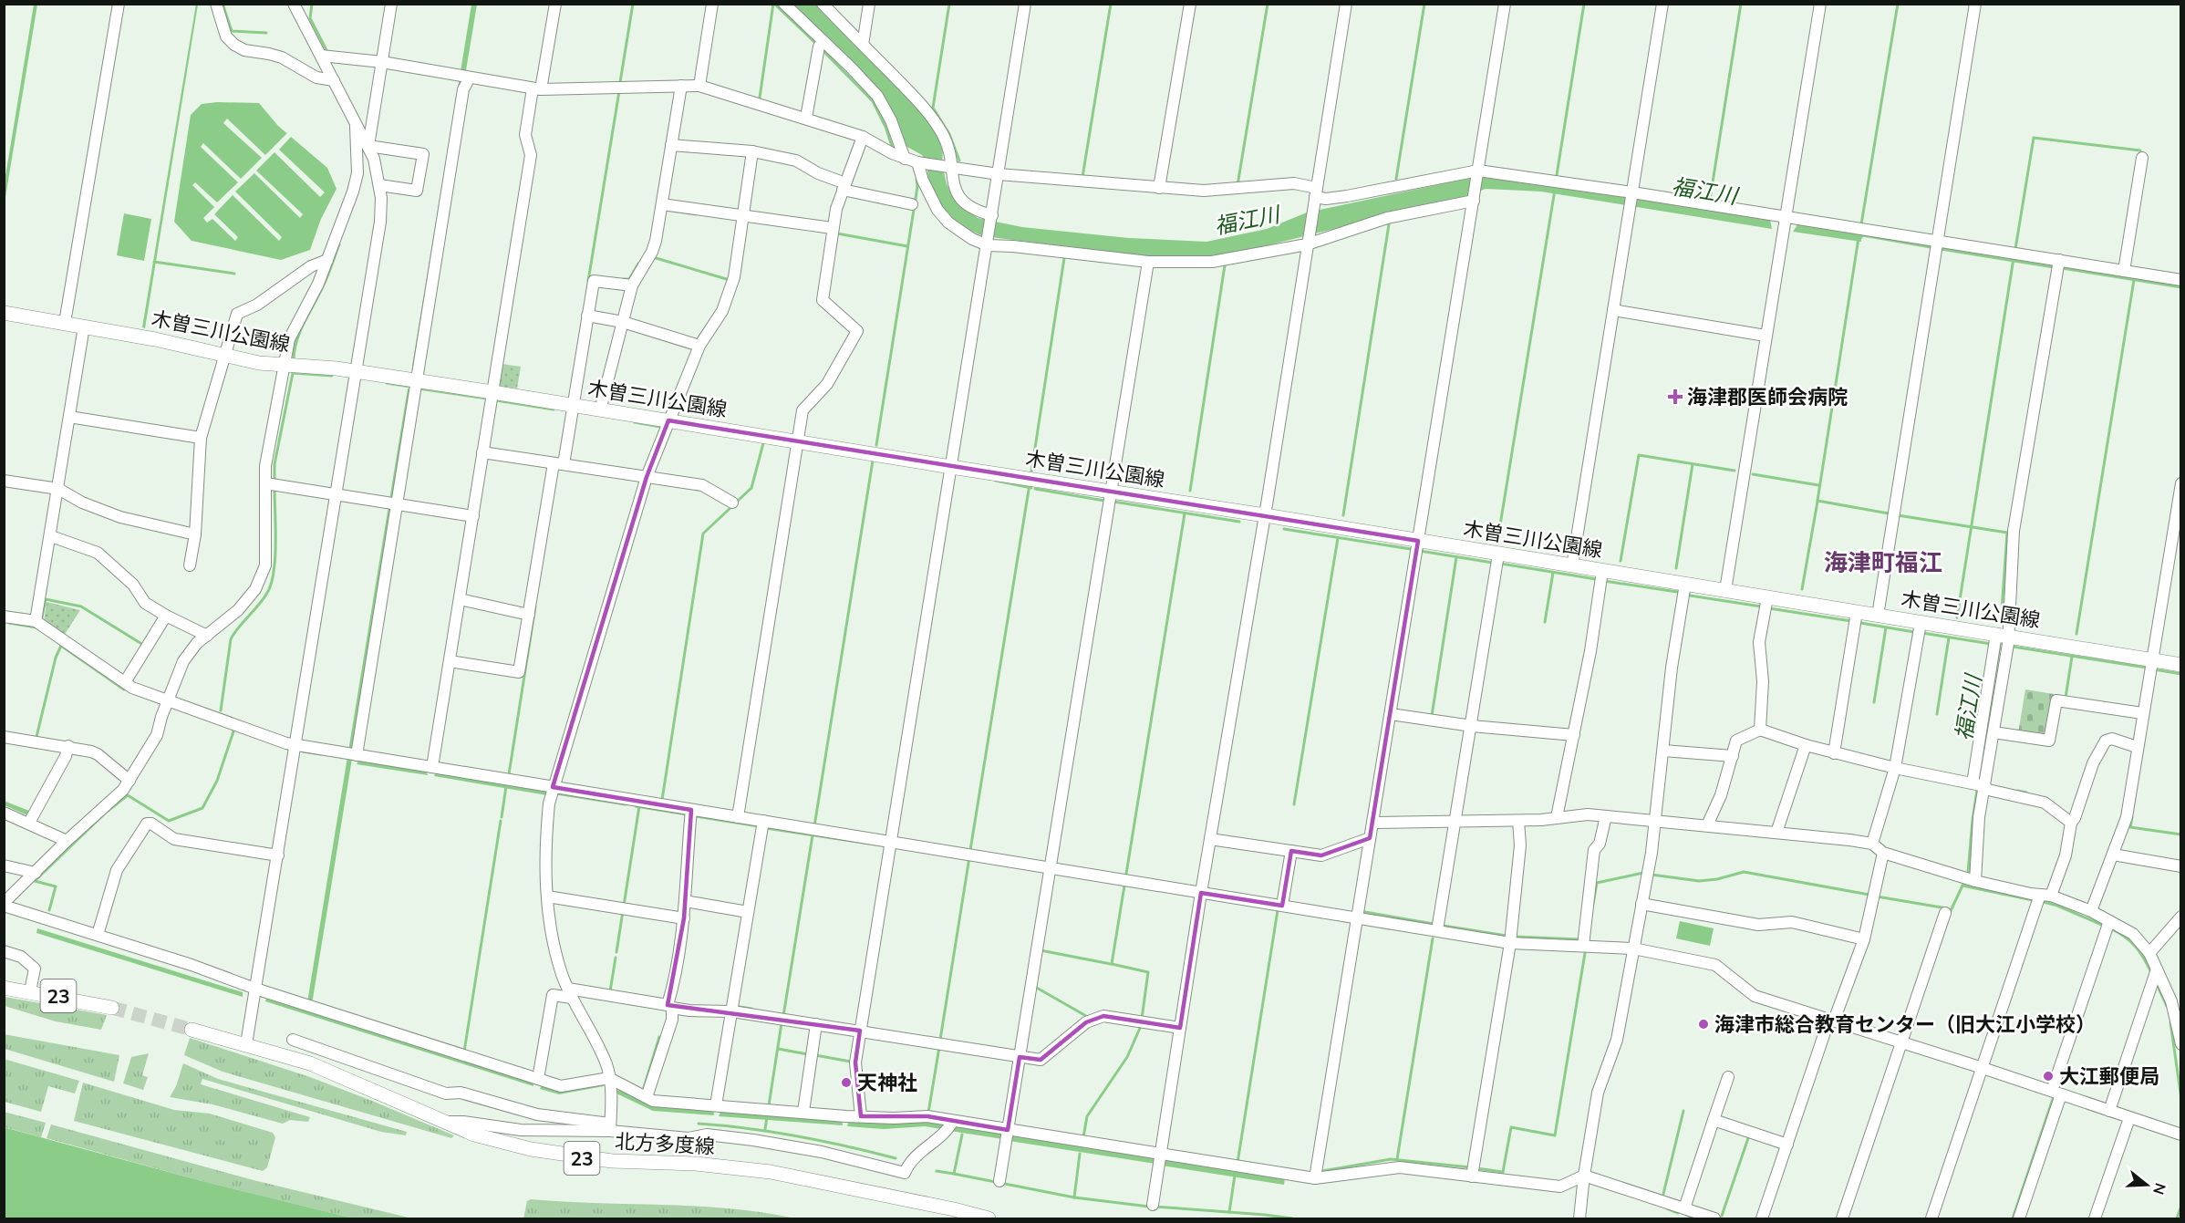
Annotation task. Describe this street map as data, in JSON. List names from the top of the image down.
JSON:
{
  "streets": {
    "main road": ["木曽三川公園線", "23", "北方多度線"]
  },
  "districts": ["海津町福江"],
  "water": ["福江川"],
  "places": {
    "health": ["海津郡医師会病院"],
    "other": ["海津市総合教育センター（旧大江小学校）", "大江郵便局", "天神社"]
  },
  "north": "right"
}
